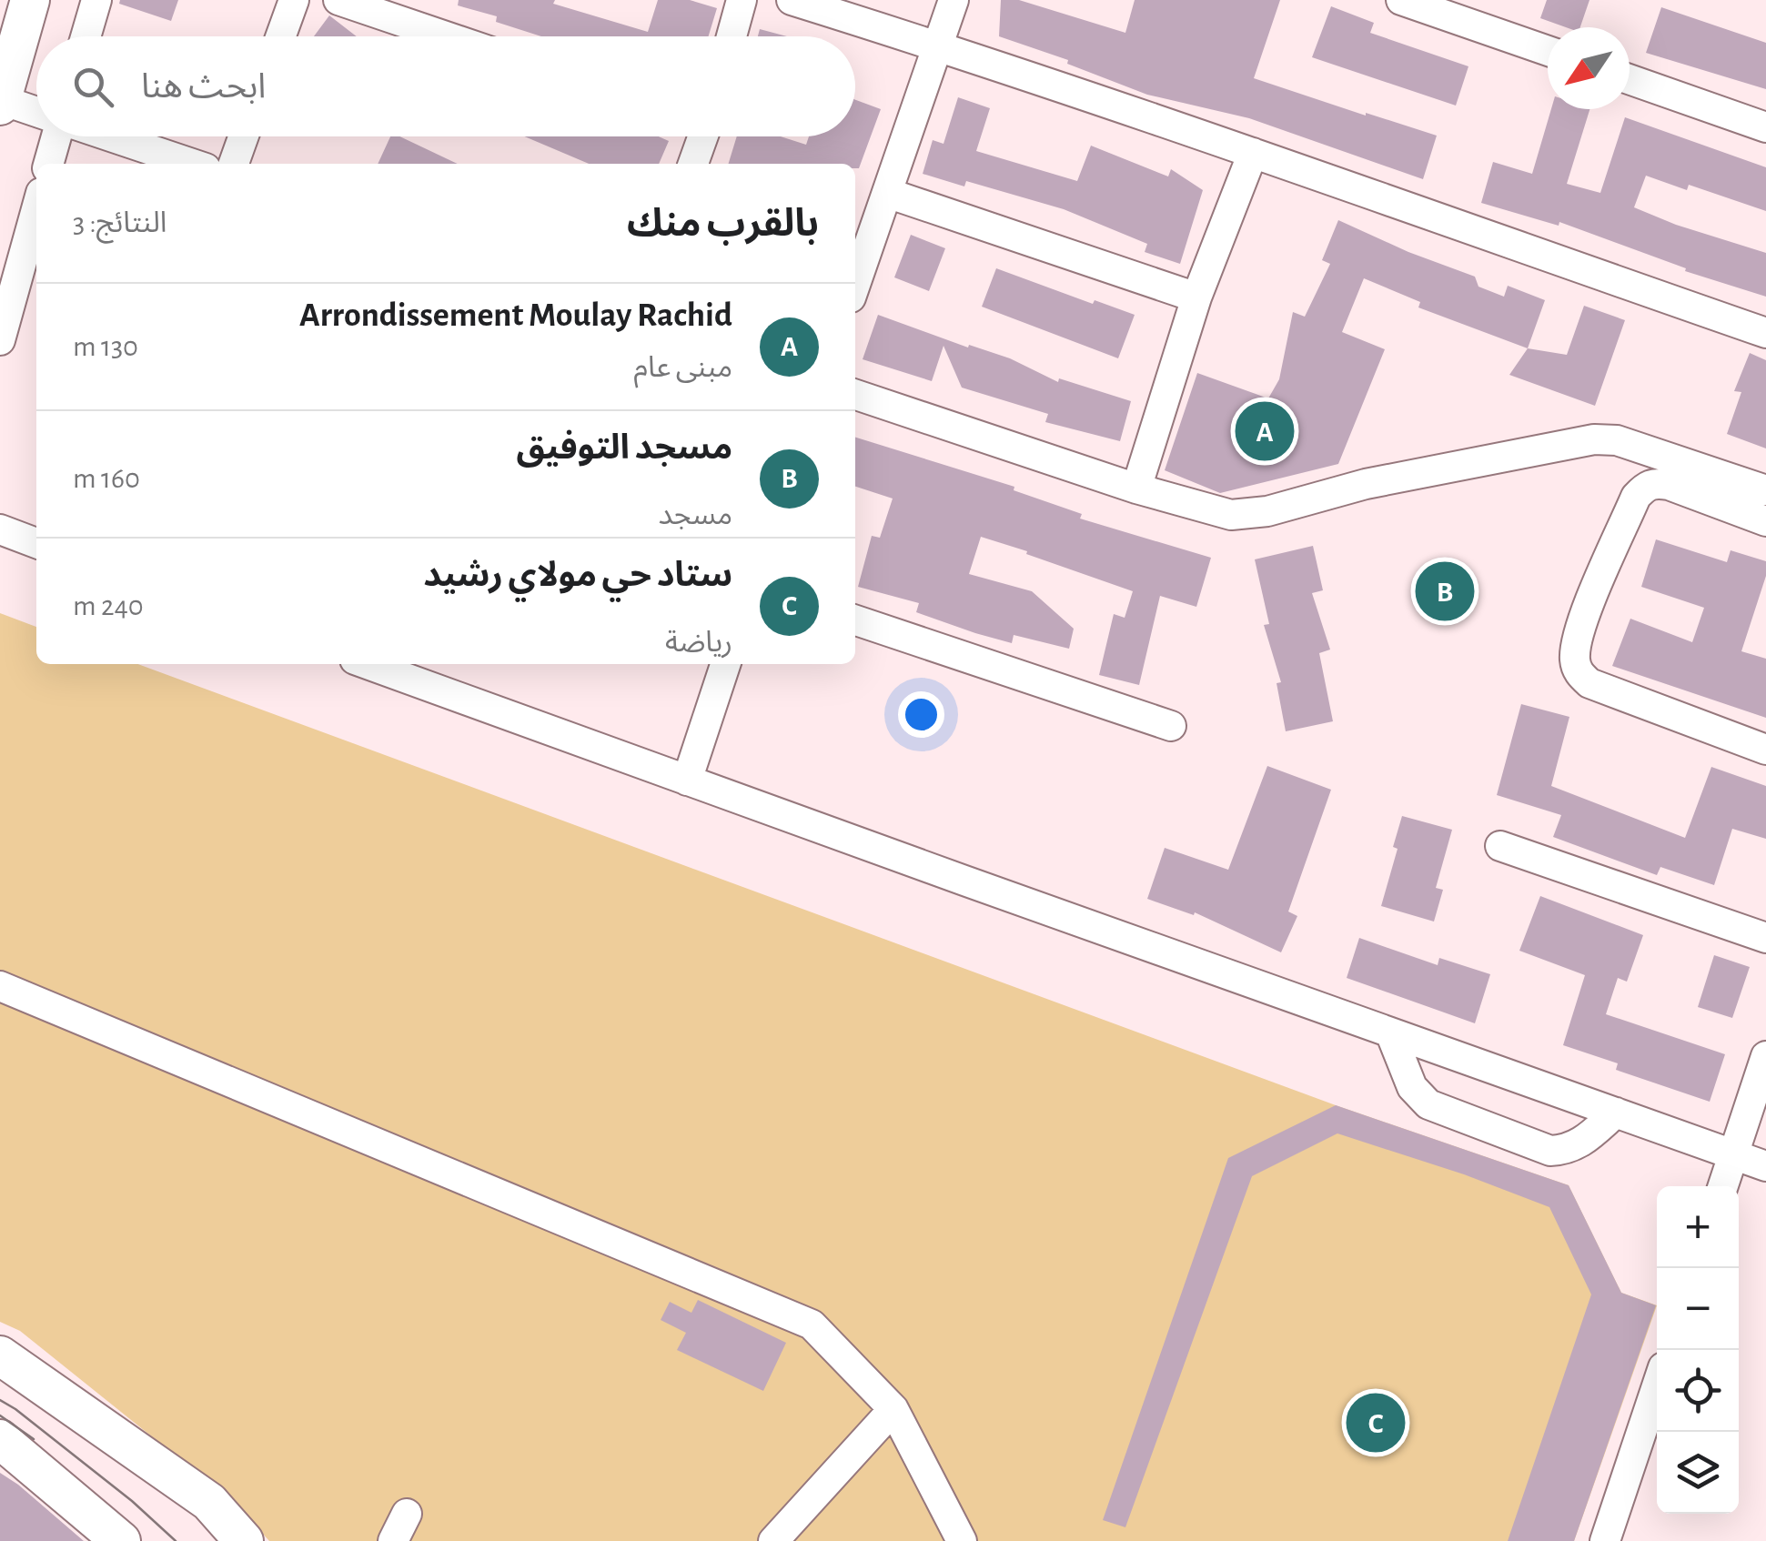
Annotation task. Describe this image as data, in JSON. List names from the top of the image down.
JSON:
{
  "north": "bottom left",
  "page": {
    "search": "ابحث هنا",
    "heading": ["بالقرب منك", "النتائج: 3"],
    "list": [
      {
        "mark": "A",
        "name": "Arrondissement Moulay Rachid",
        "note": "مبنى عام",
        "value": "130 m"
      },
      {
        "mark": "B",
        "name": "مسجد التوفيق",
        "note": "مسجد",
        "value": "160 m"
      },
      {
        "mark": "C",
        "name": "ستاد حي مولاي رشيد",
        "note": "رياضة",
        "value": "240 m"
      }
    ],
    "pins": ["A", "B", "C"],
    "map_buttons": ["+", "−"]
  }
}
